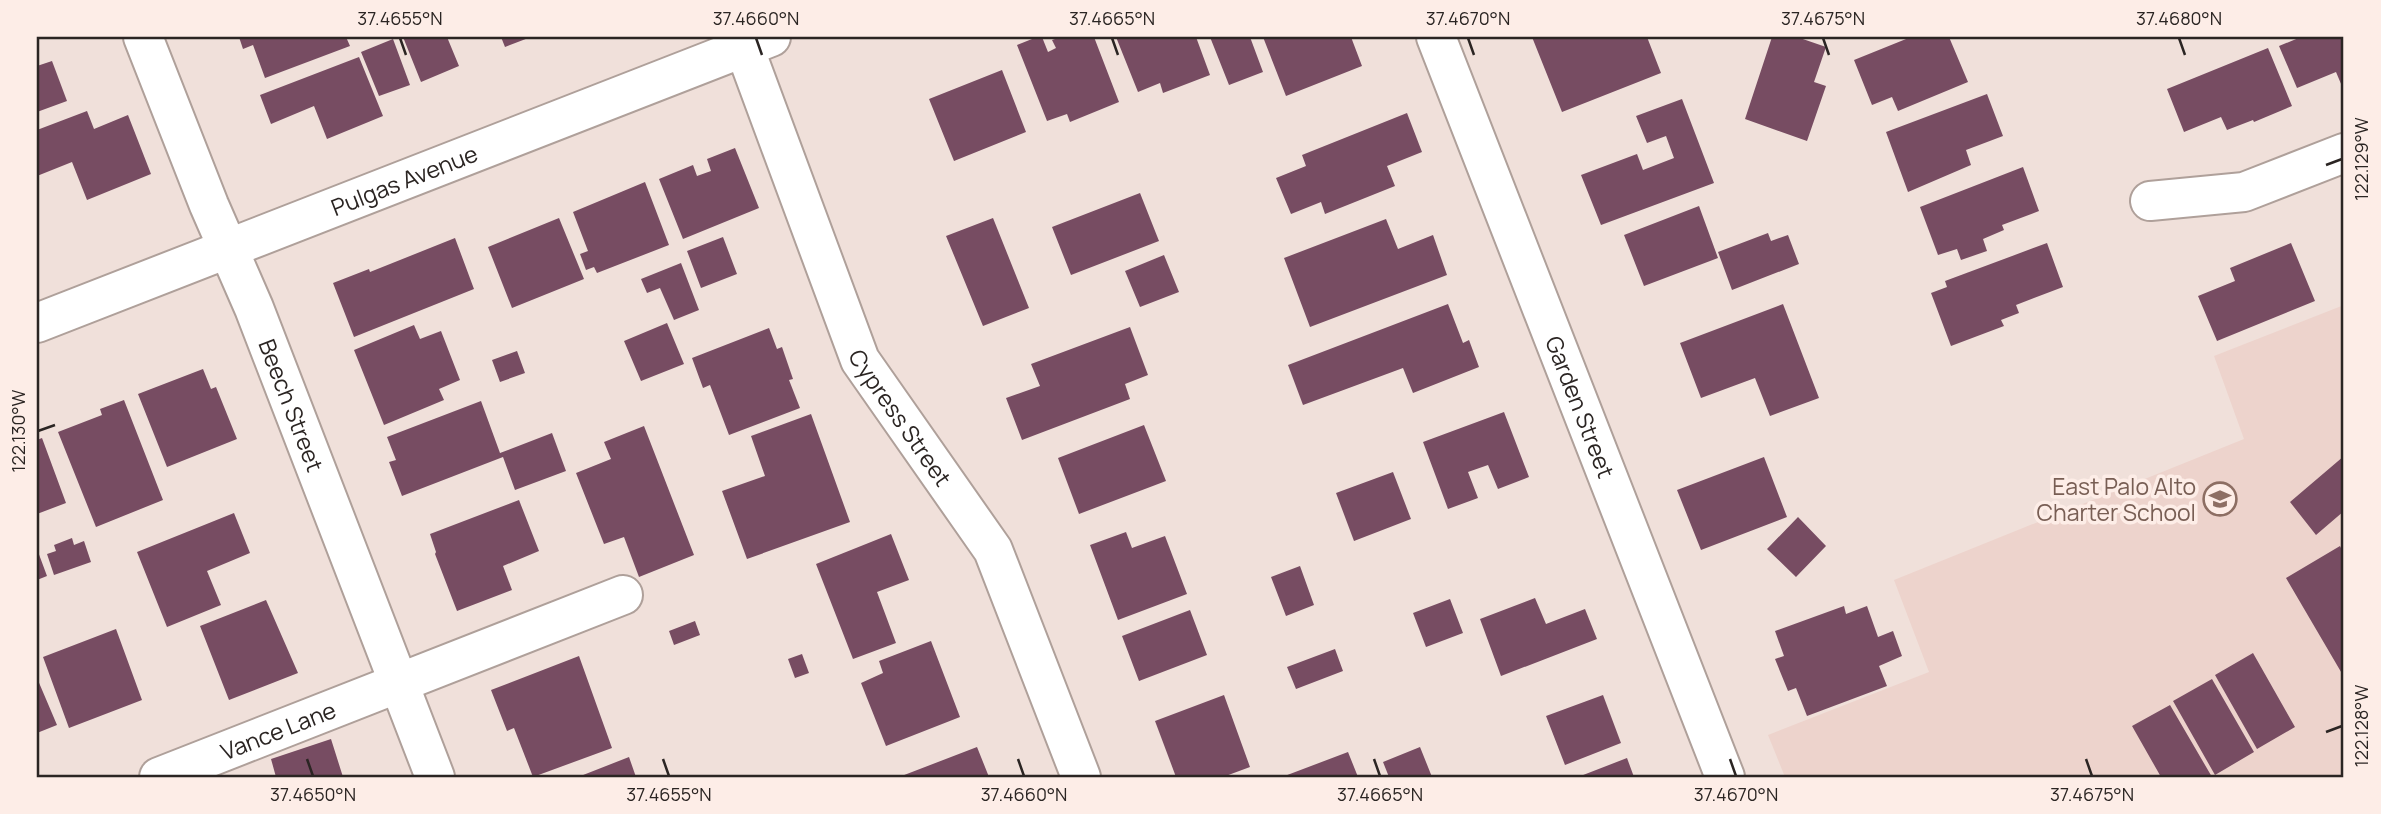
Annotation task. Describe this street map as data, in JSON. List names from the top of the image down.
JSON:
{
  "streets": {
    "street": [
      "Pulgas Avenue",
      "Beech Street",
      "Garden Street",
      "Cypress Street",
      "Vance Lane"
    ]
  },
  "crossings": [
    ["Pulgas Avenue", "Beech Street"],
    ["Pulgas Avenue", "Cypress Street"],
    ["Beech Street", "Vance Lane"]
  ],
  "places": {
    "school or university": ["East Palo Alto Charter School"]
  },
  "coordinates": [
    "37.4655°N",
    "37.4660°N",
    "37.4665°N",
    "37.4670°N",
    "37.4675°N",
    "37.4680°N",
    "122.129°W",
    "122.130°W",
    "122.128°W",
    "37.4650°N"
  ]
}
